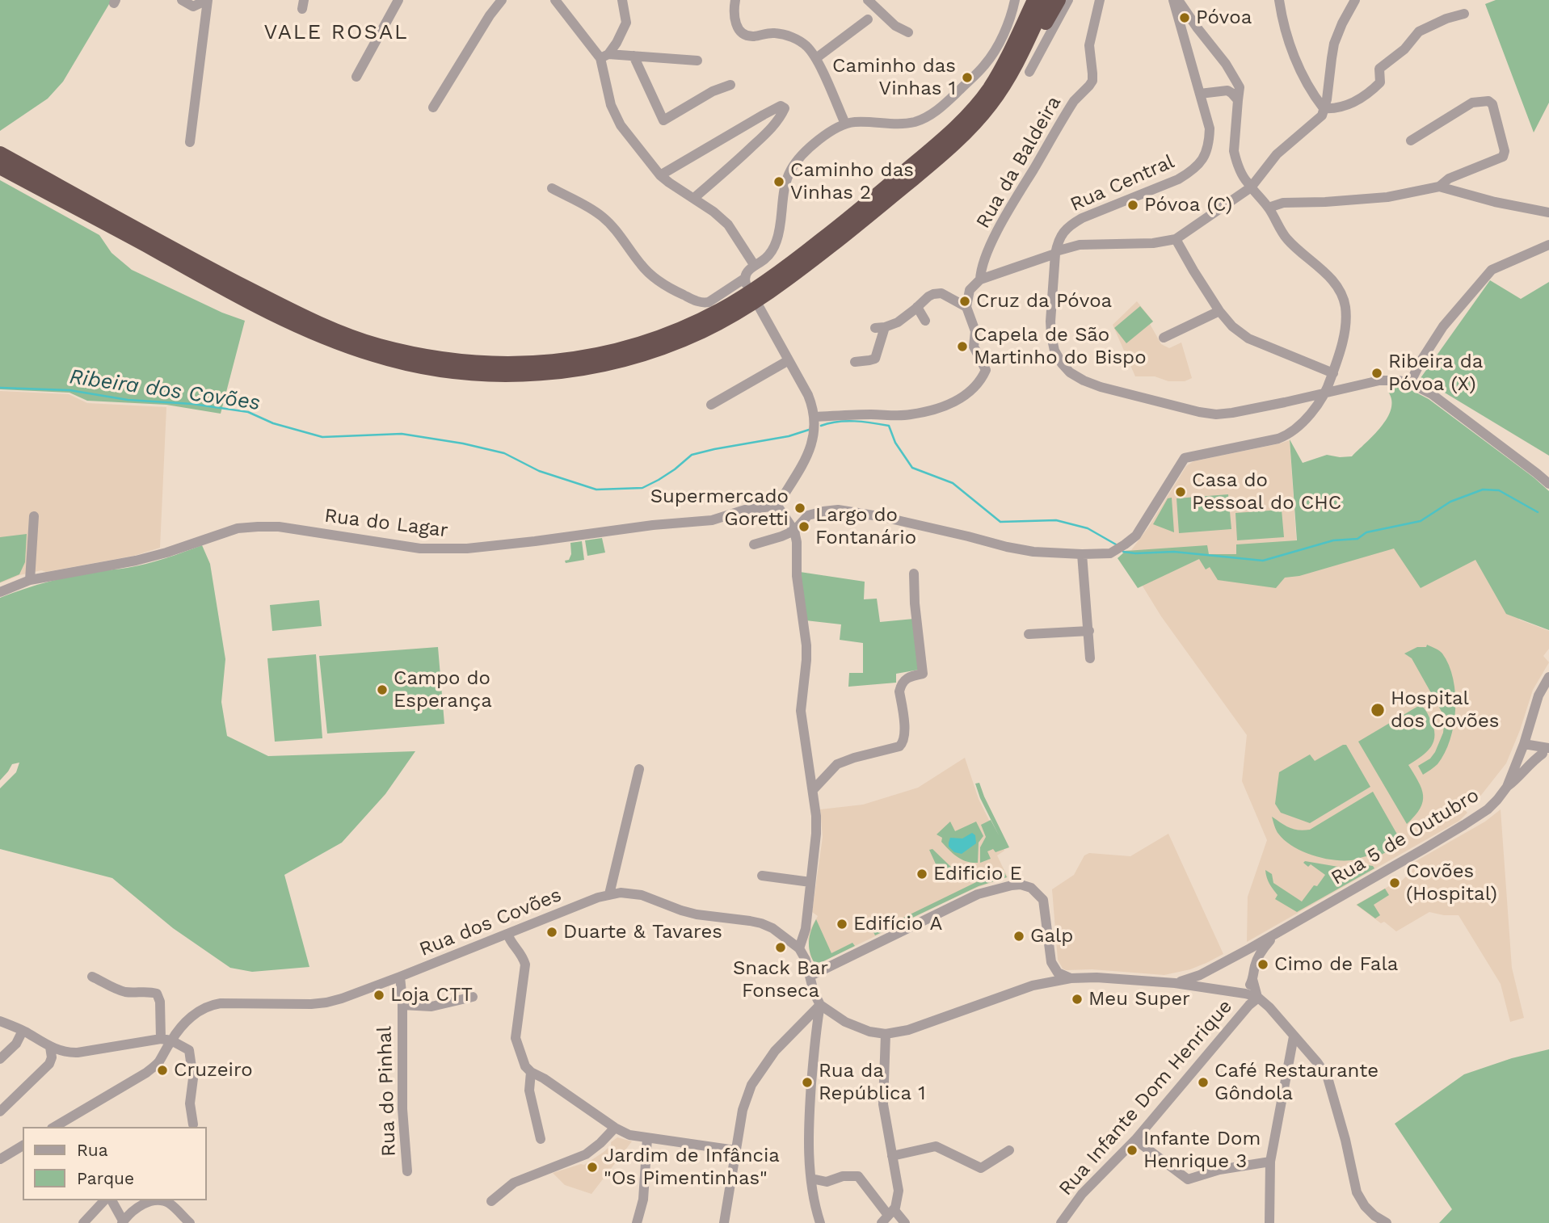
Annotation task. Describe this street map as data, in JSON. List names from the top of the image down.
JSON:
{
  "streets": {
    "street": [
      "Rua da Baldeira",
      "Rua Central",
      "Rua do Lagar",
      "Rua 5 de Outubro",
      "Rua dos Covões",
      "Rua do Pinhal",
      "Rua Infante Dom Henrique"
    ]
  },
  "crossings": [
    ["Rua dos Covões", "Rua do Pinhal"]
  ],
  "districts": ["VALE ROSAL"],
  "water": ["Ribeira dos Covões"],
  "places": [
    "Póvoa",
    "Caminho das Vinhas 1",
    "Caminho das Vinhas 2",
    "Póvoa (C)",
    "Cruz da Póvoa",
    "Capela de São Martinho do Bispo",
    "Ribeira da Póvoa (X)",
    "Casa do Pessoal do CHC",
    "Supermercado Goretti",
    "Largo do Fontanário",
    "Campo do Esperança",
    "Hospital dos Covões",
    "Edificio E",
    "Covões (Hospital)",
    "Edifício A",
    "Duarte & Tavares",
    "Galp",
    "Snack Bar Fonseca",
    "Cimo de Fala",
    "Loja CTT",
    "Meu Super",
    "Cruzeiro",
    "Rua da República 1",
    "Café Restaurante Gôndola",
    "Infante Dom Henrique 3",
    "Jardim de Infância \"Os Pimentinhas\""
  ],
  "legend": ["Rua", "Parque"]
}
